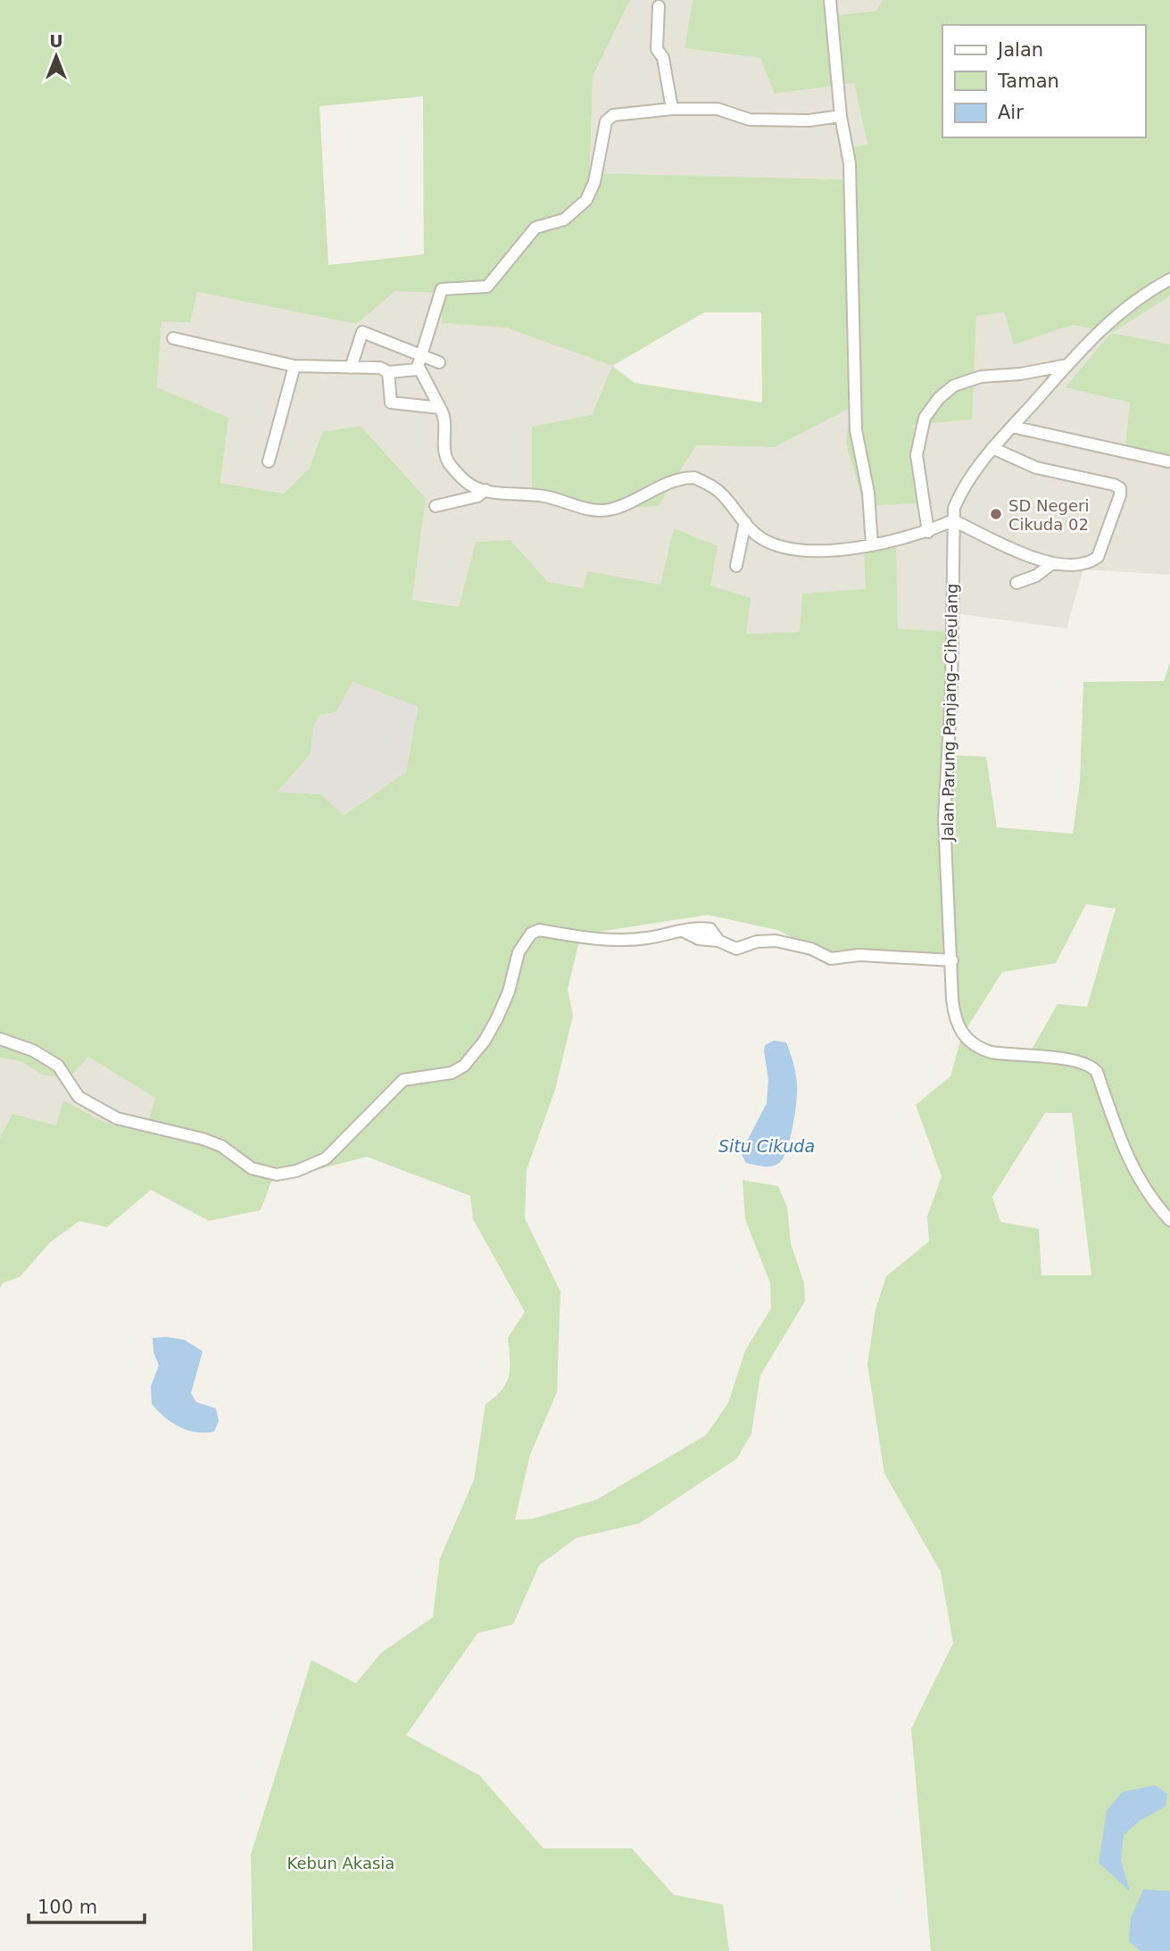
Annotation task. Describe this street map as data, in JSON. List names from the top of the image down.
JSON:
{
  "streets": {
    "street": ["Jalan Parung Panjang–Ciheulang"]
  },
  "water": ["Situ Cikuda"],
  "parks": ["Kebun Akasia"],
  "places": ["SD Negeri Cikuda 02"],
  "legend": ["Jalan", "Taman", "Air"],
  "scale_bar": "100 m",
  "north": "top"
}
